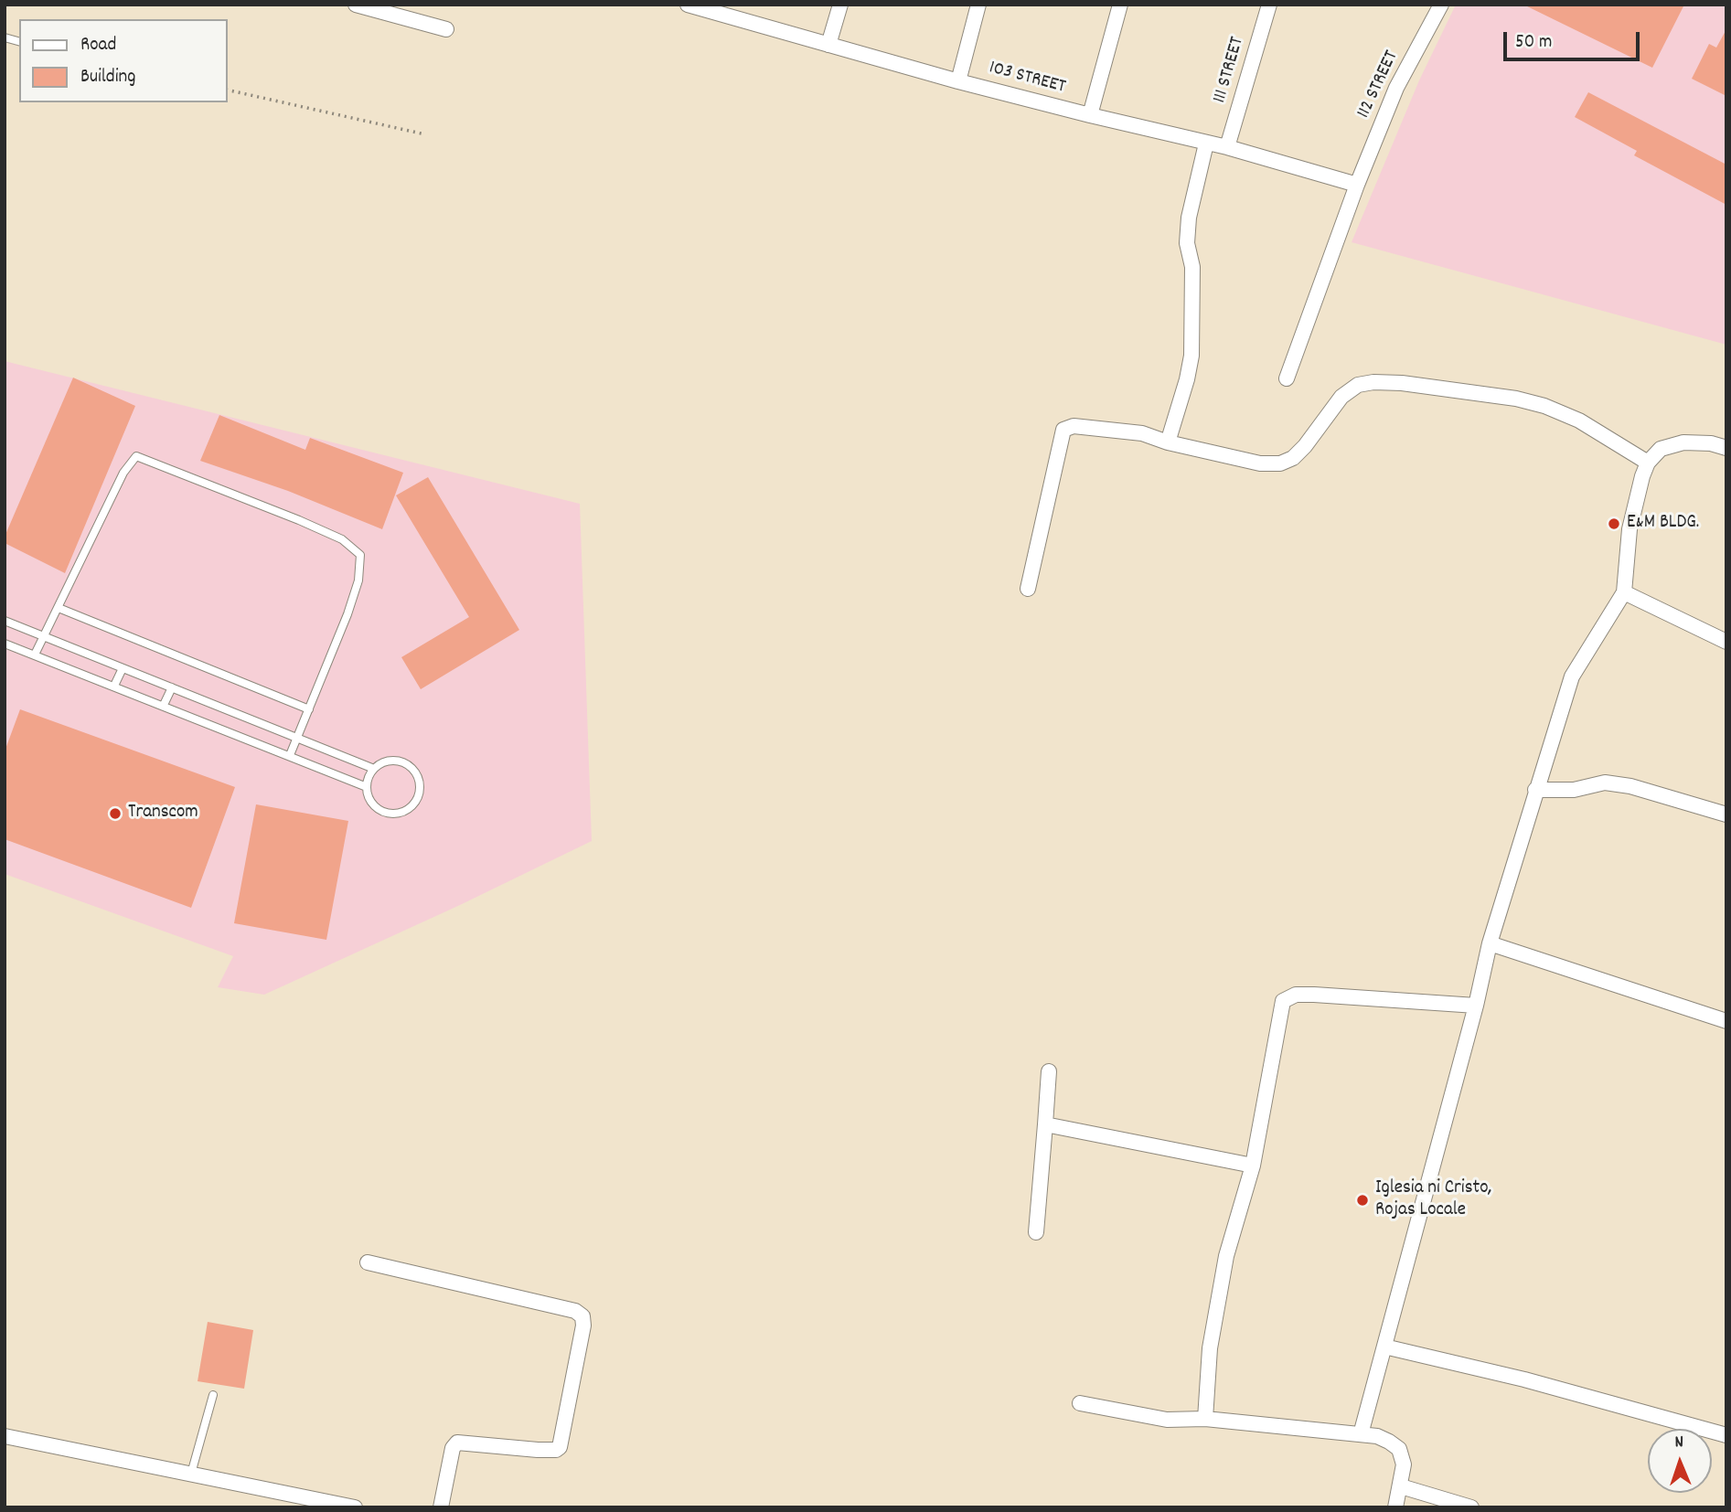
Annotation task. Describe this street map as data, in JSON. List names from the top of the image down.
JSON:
{
  "streets": {
    "street": ["111 STREET", "103 STREET", "112 STREET"]
  },
  "crossings": [
    ["111 STREET", "103 STREET"],
    ["103 STREET", "112 STREET"]
  ],
  "places": ["E&M BLDG.", "Transcom", "Iglesia ni Cristo, Rojas Locale"],
  "legend": ["Road", "Building"],
  "scale_bar": "50 m",
  "north": "top"
}
